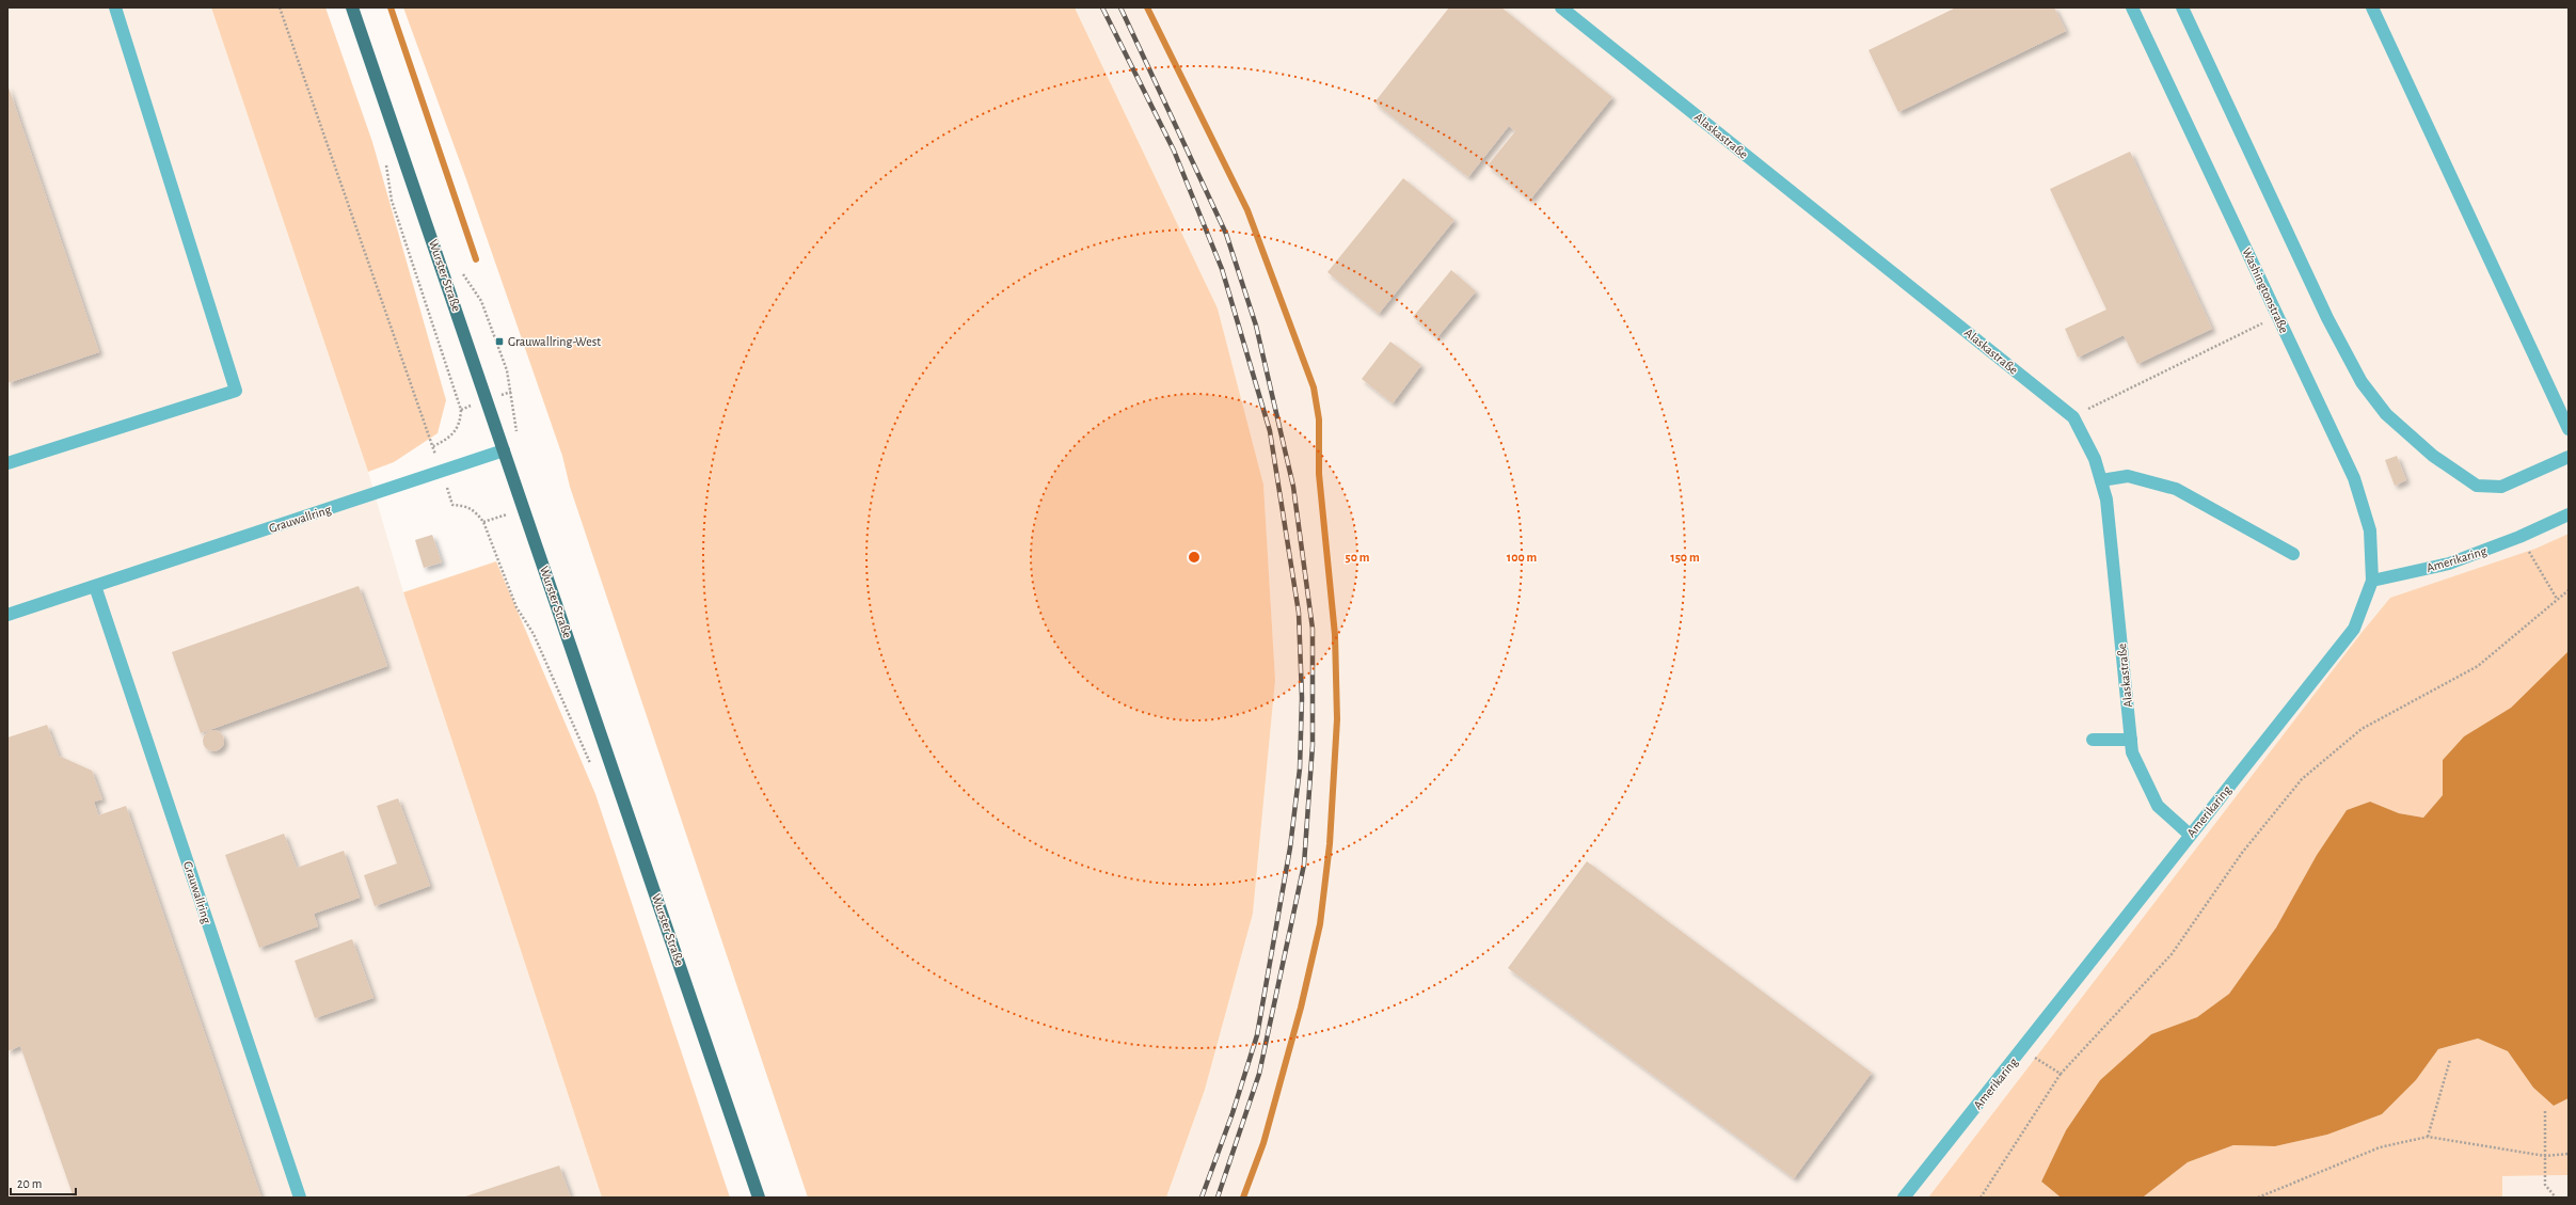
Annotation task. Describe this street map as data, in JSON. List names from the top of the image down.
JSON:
{
  "streets": {
    "main road": ["Wurster Straße"],
    "street": [
      "Alaskastraße",
      "Washingtonstraße",
      "Grauwallring",
      "Amerikaring"
    ]
  },
  "crossings": [
    ["Alaskastraße", "Amerikaring"],
    ["Wurster Straße", "Grauwallring"],
    ["Washingtonstraße", "Amerikaring"]
  ],
  "places": {
    "transit": ["Grauwallring-West"]
  },
  "scale_bar": "20 m",
  "rings": ["50 m", "100 m", "150 m"]
}
